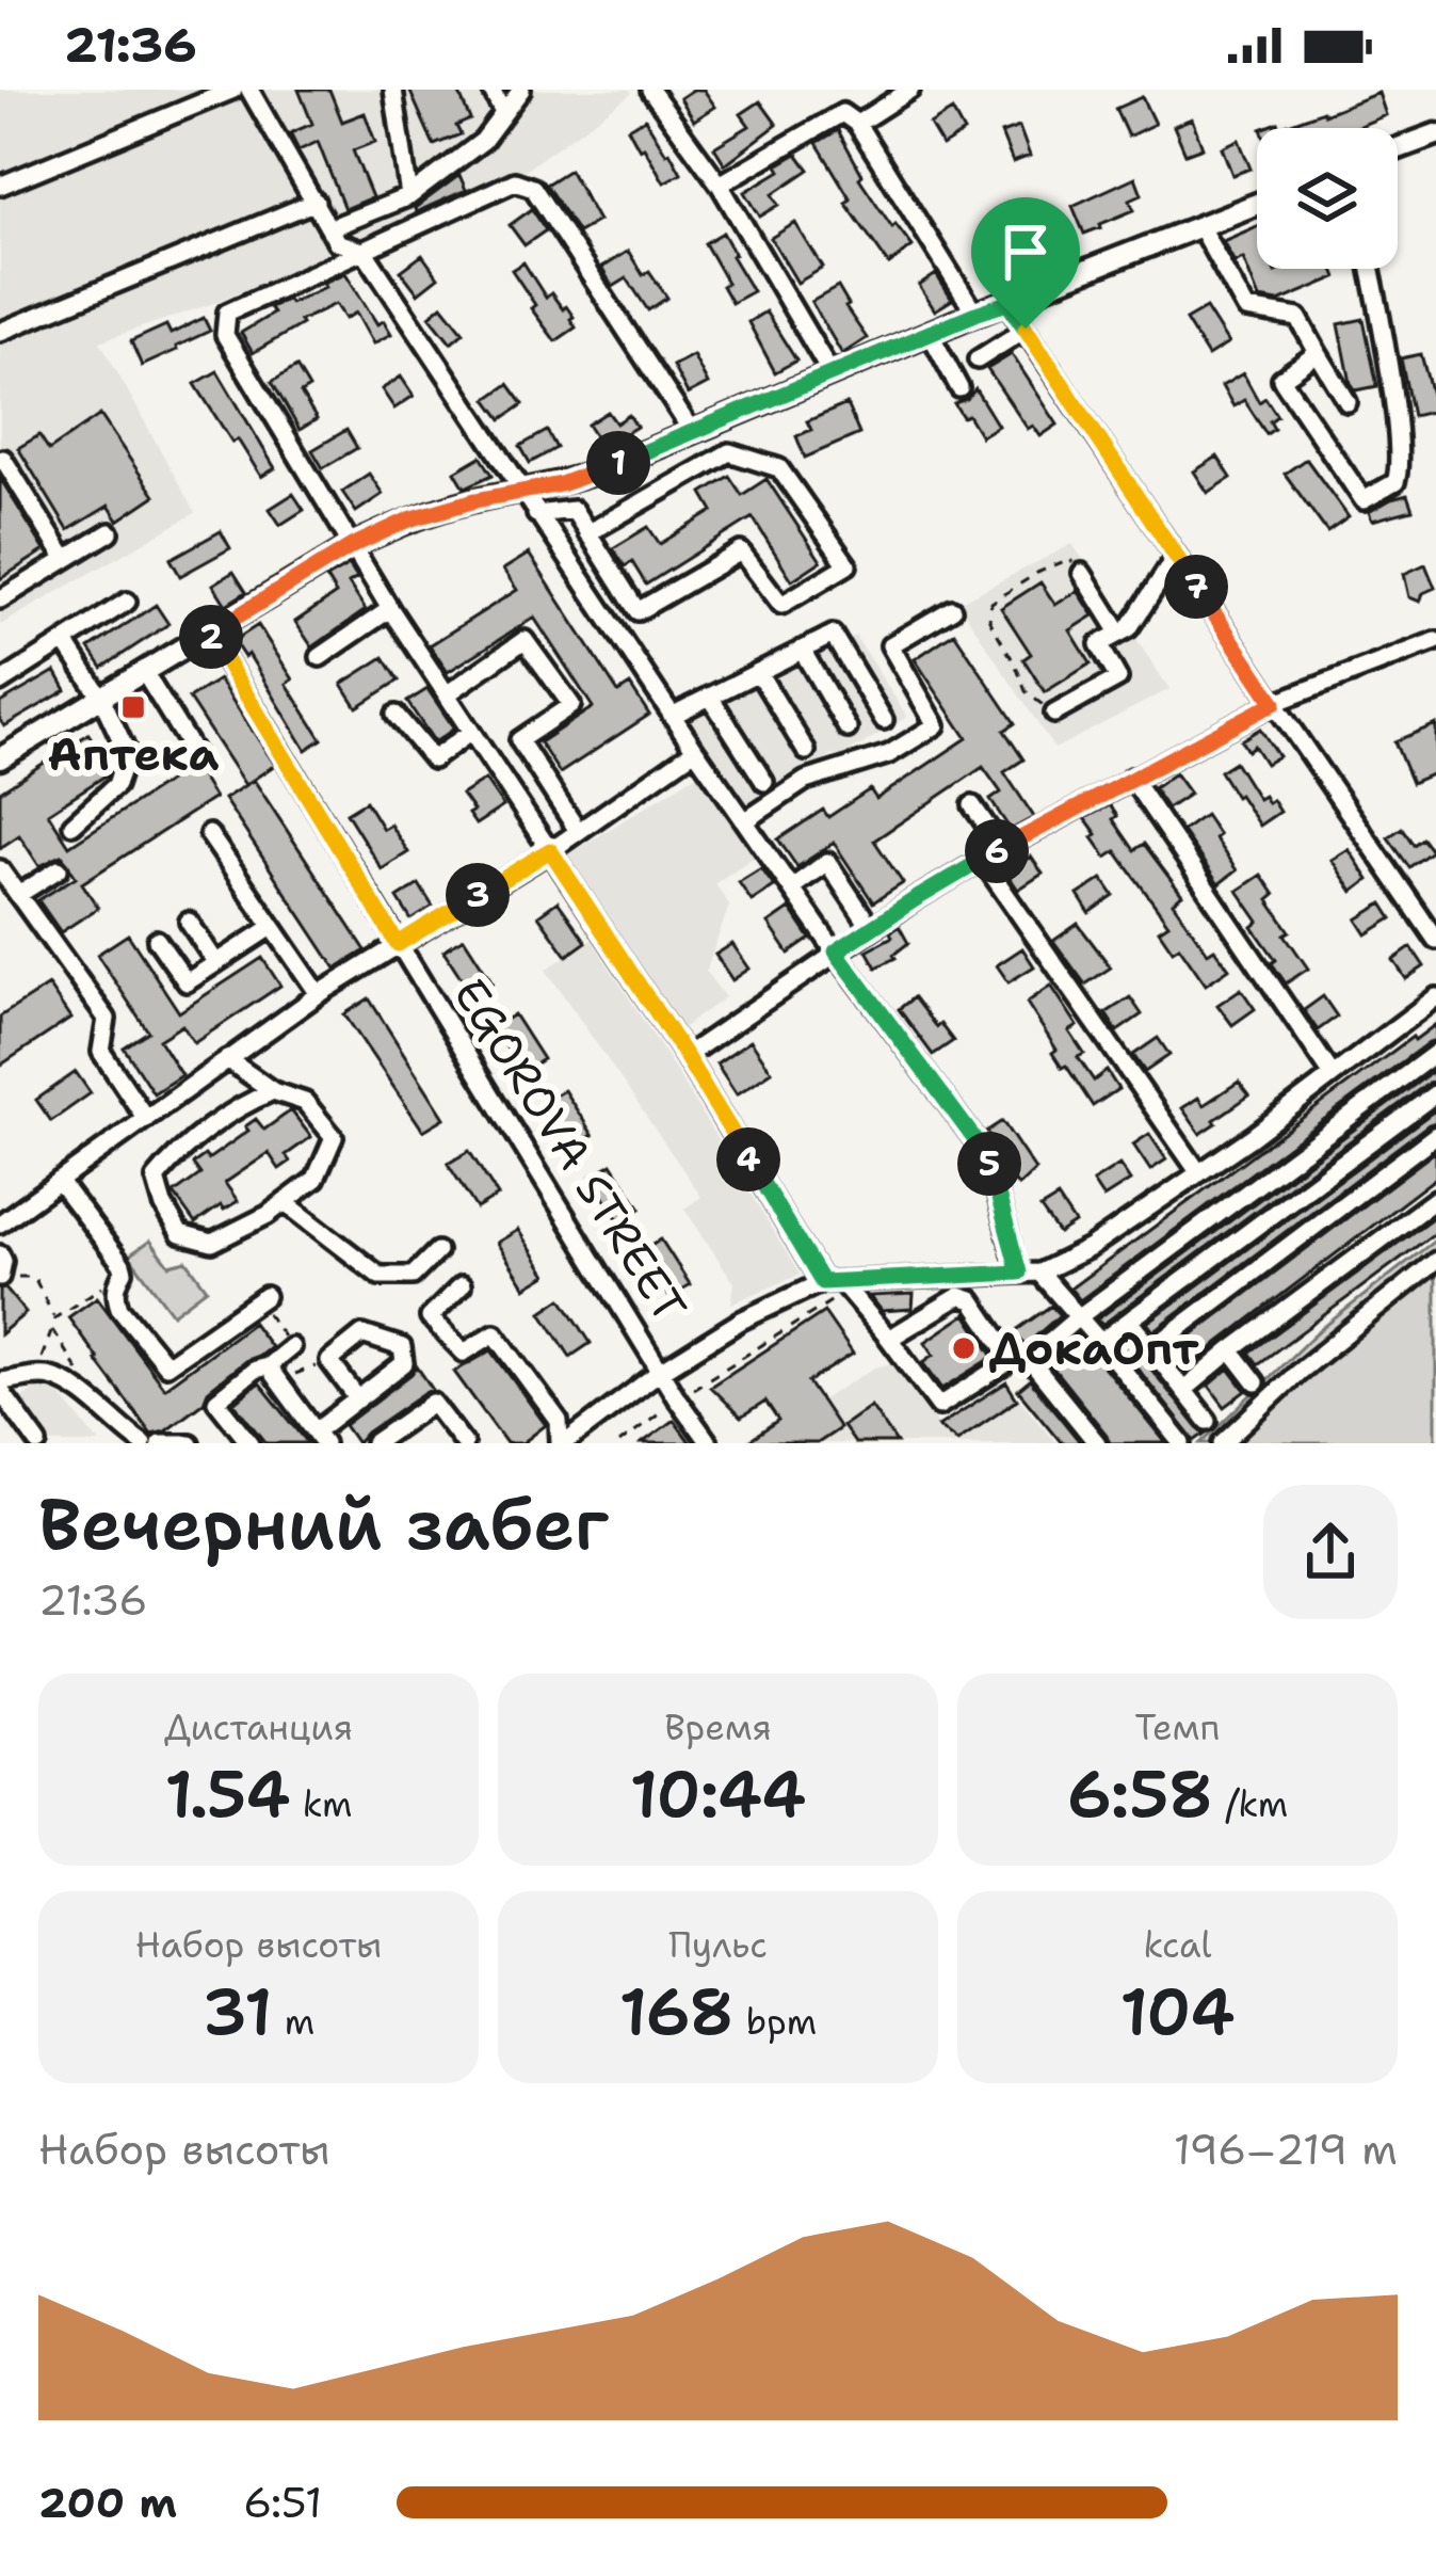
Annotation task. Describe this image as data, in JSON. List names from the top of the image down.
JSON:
{
  "streets": {
    "street": ["EGOROVA STREET"]
  },
  "places": {
    "transit": ["Аптека"],
    "other": ["ДокаОпт"]
  },
  "page": {
    "status": "21:36",
    "pins": [
      "1",
      "7",
      "2",
      "6",
      "3",
      "4",
      "5"
    ],
    "heading": ["Вечерний забег", "21:36"],
    "stats": [
      ["Дистанция", "1.54 km"],
      ["Время", "10:44"],
      ["Темп", "6:58 /km"],
      ["Набор высоты", "31 m"],
      ["Пульс", "168 bpm"],
      ["kcal", "104"]
    ],
    "chart": ["Набор высоты", "196–219 m"],
    "list": [
      {
        "name": "200 m",
        "note": "6:51"
      }
    ]
  }
}
